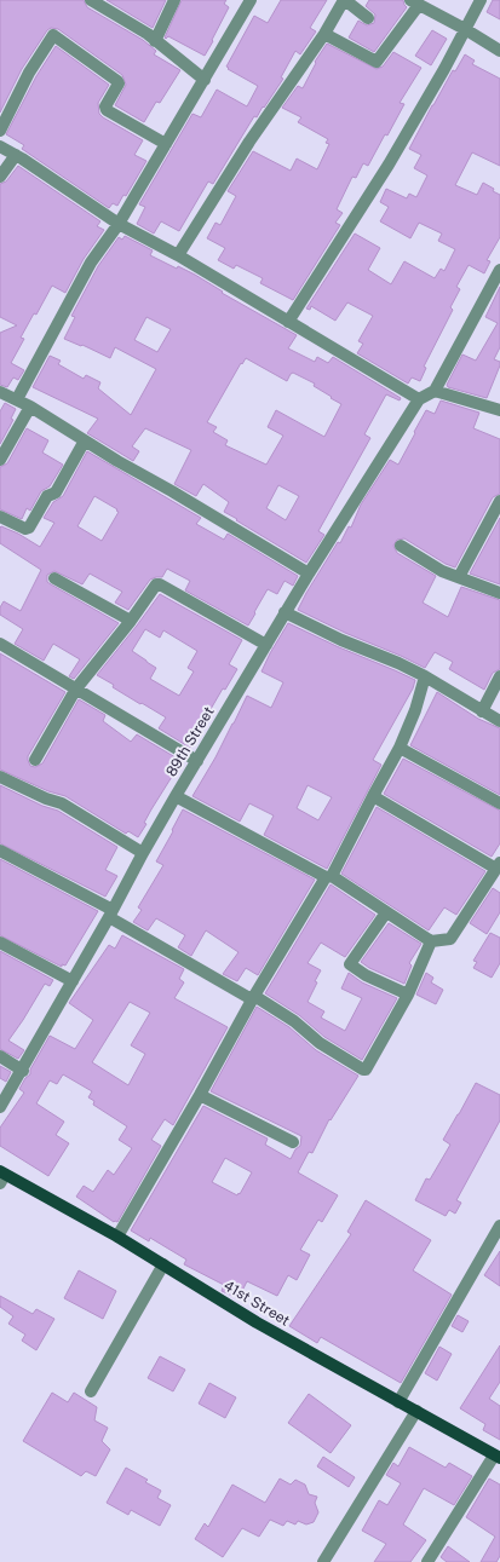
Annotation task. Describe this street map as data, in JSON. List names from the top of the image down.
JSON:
{
  "streets": {
    "main road": ["41st Street"],
    "street": ["89th Street"]
  }
}
